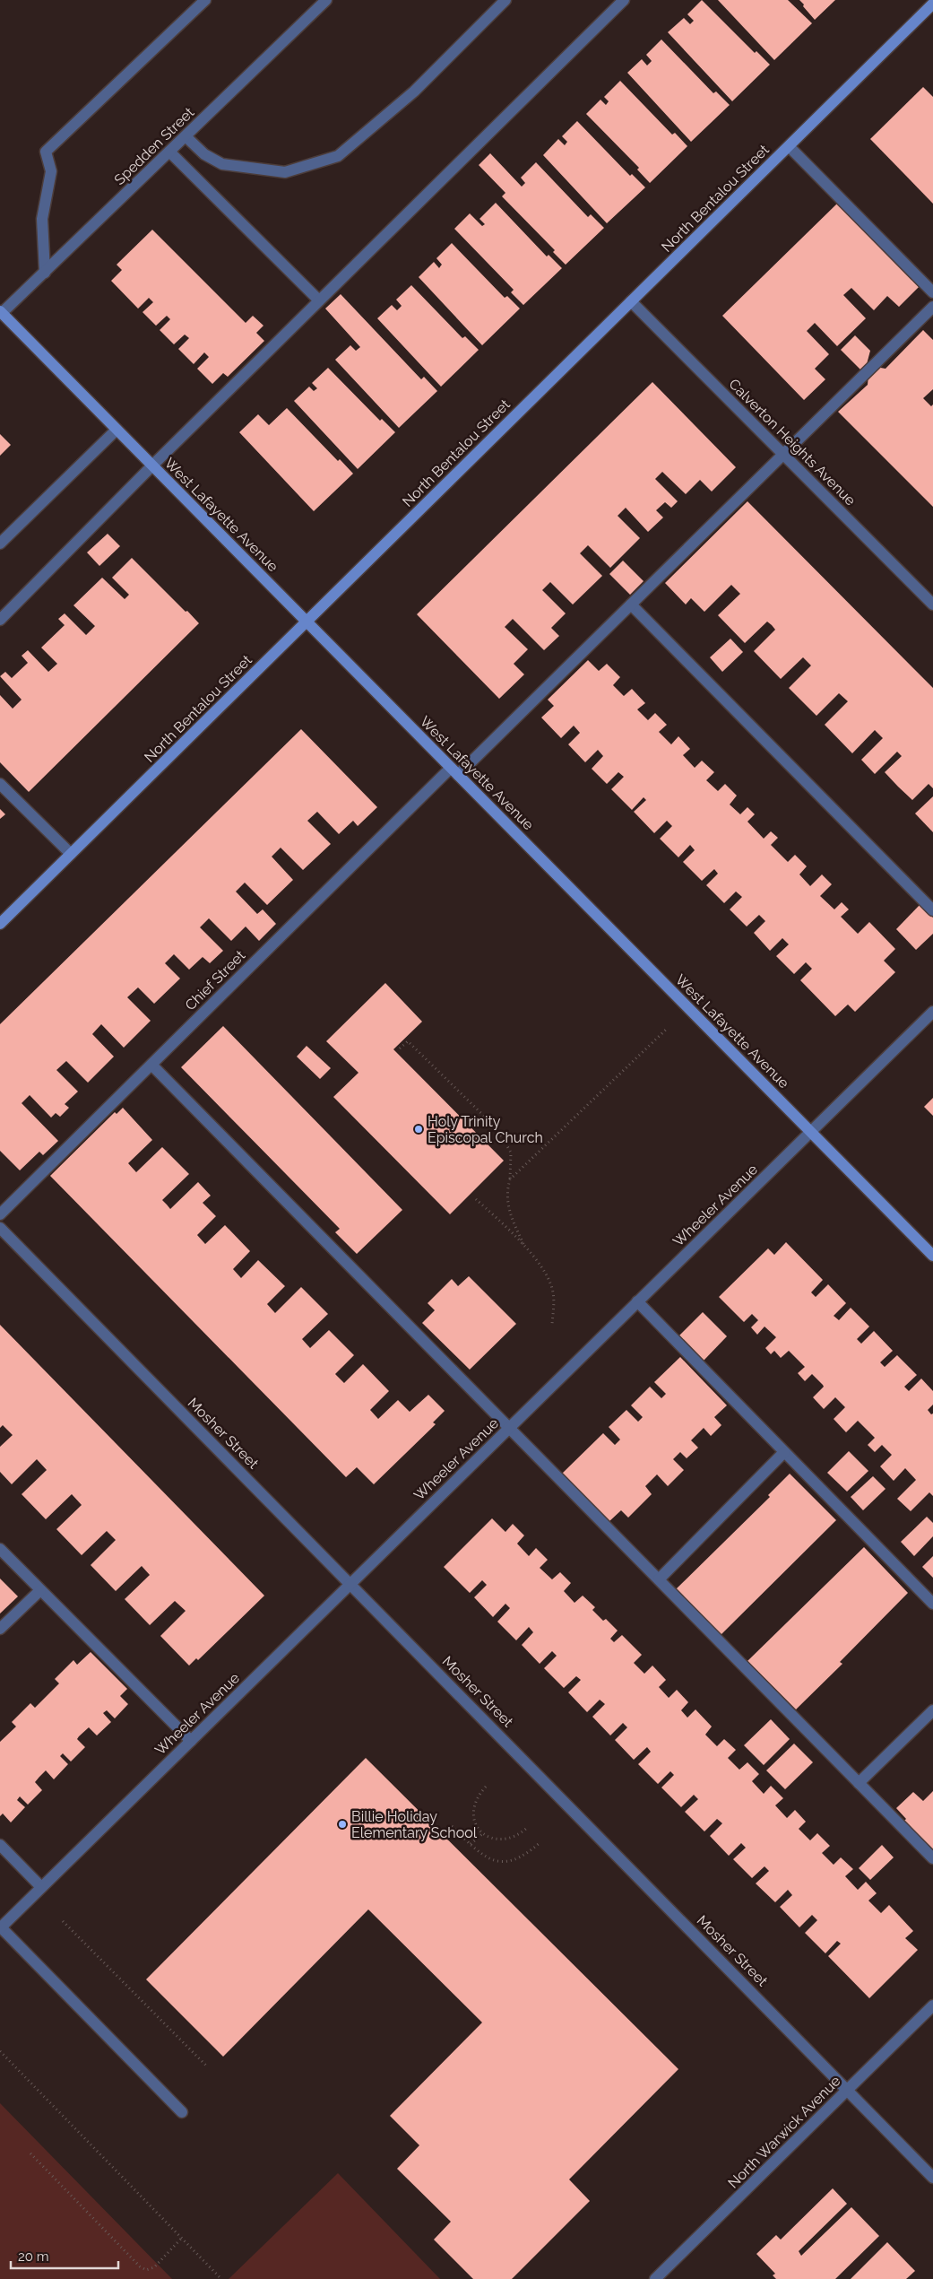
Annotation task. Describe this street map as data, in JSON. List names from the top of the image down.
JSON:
{
  "streets": {
    "street": [
      "Spedden Street",
      "North Bentalou Street",
      "Calverton Heights Avenue",
      "West Lafayette Avenue",
      "Chief Street",
      "Wheeler Avenue",
      "Mosher Street",
      "North Warwick Avenue"
    ]
  },
  "crossings": [
    ["Spedden Street", "West Lafayette Avenue"],
    ["North Bentalou Street", "Calverton Heights Avenue"],
    ["North Bentalou Street", "West Lafayette Avenue"],
    ["Calverton Heights Avenue", "Chief Street"],
    ["West Lafayette Avenue", "Chief Street"],
    ["West Lafayette Avenue", "Wheeler Avenue"],
    ["Wheeler Avenue", "Mosher Street"],
    ["Mosher Street", "North Warwick Avenue"]
  ],
  "places": ["Holy Trinity Episcopal Church", "Billie Holiday Elementary School"],
  "scale_bar": "20 m"
}
